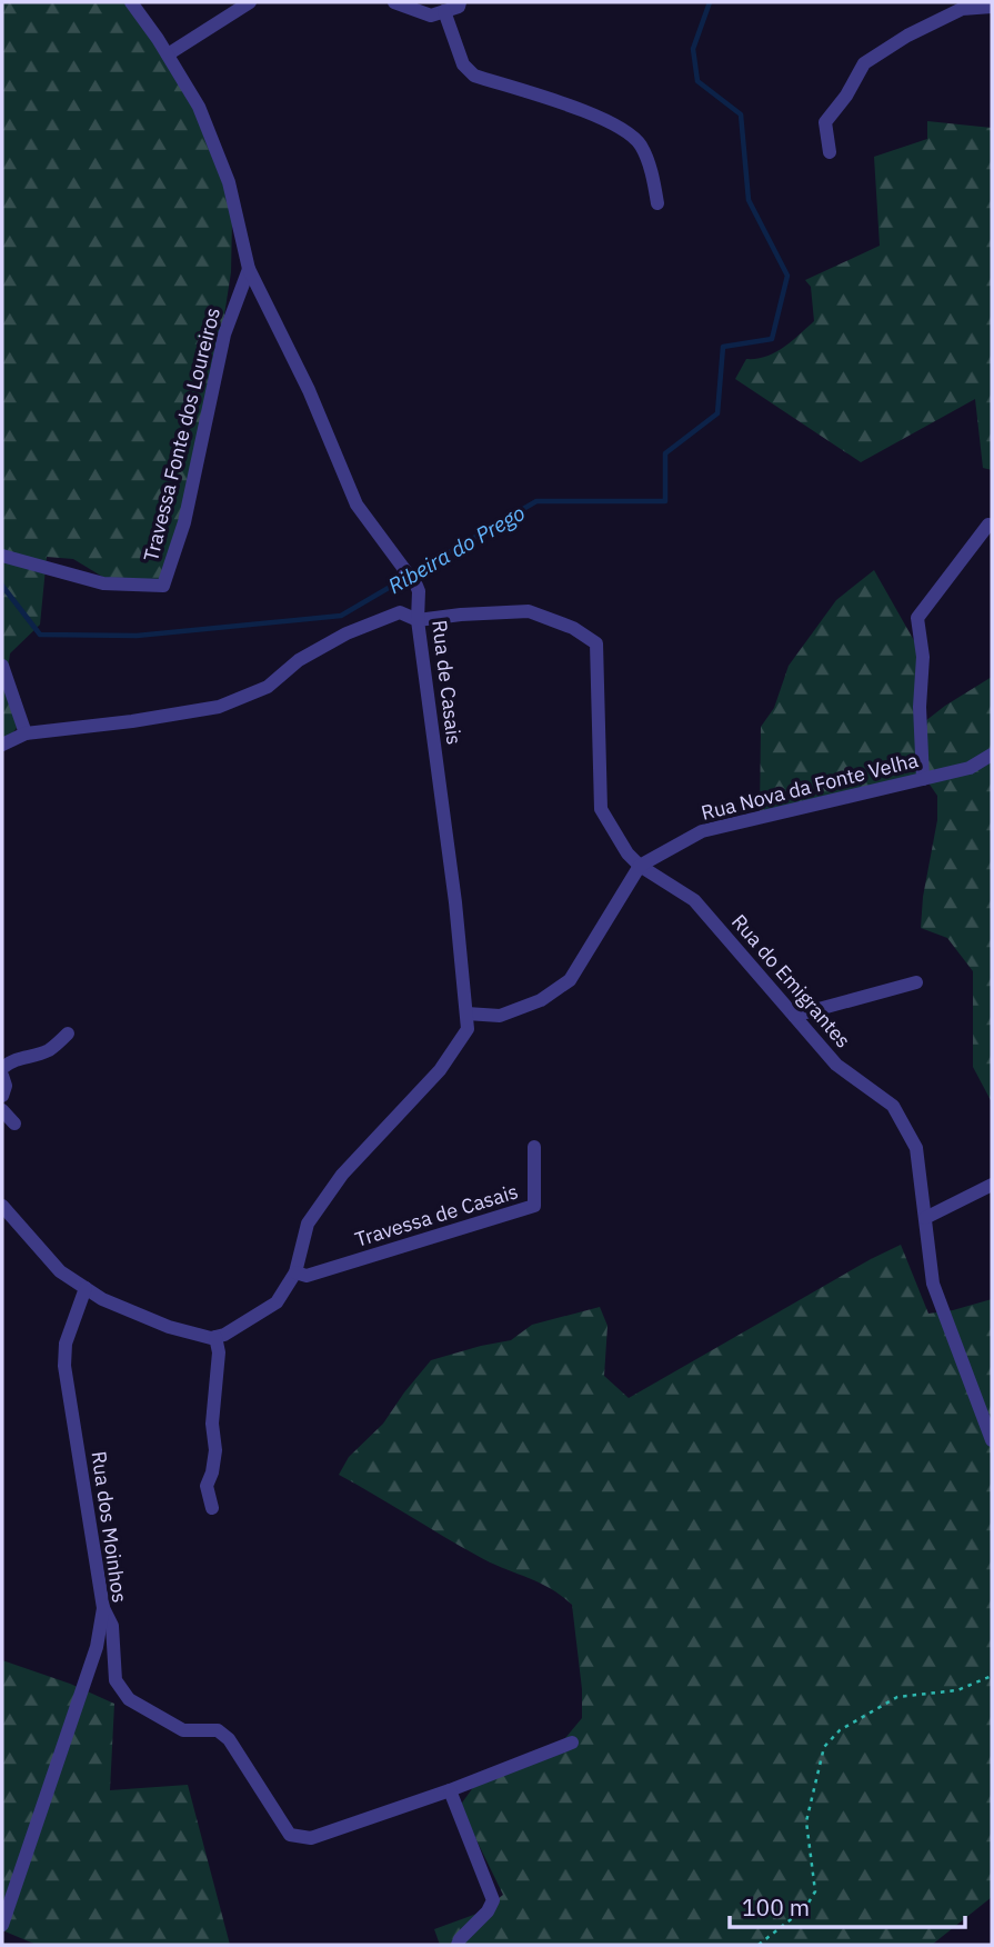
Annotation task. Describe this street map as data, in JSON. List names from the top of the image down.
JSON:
{
  "streets": {
    "street": [
      "Travessa Fonte dos Loureiros",
      "Rua de Casais",
      "Rua Nova da Fonte Velha",
      "Rua do Emigrantes",
      "Travessa de Casais",
      "Rua dos Moinhos"
    ]
  },
  "crossings": [
    ["Travessa Fonte dos Loureiros", "Rua de Casais"],
    ["Rua de Casais", "Travessa de Casais"],
    ["Rua Nova da Fonte Velha", "Rua do Emigrantes"]
  ],
  "water": ["Ribeira do Prego"],
  "scale_bar": "100 m"
}
